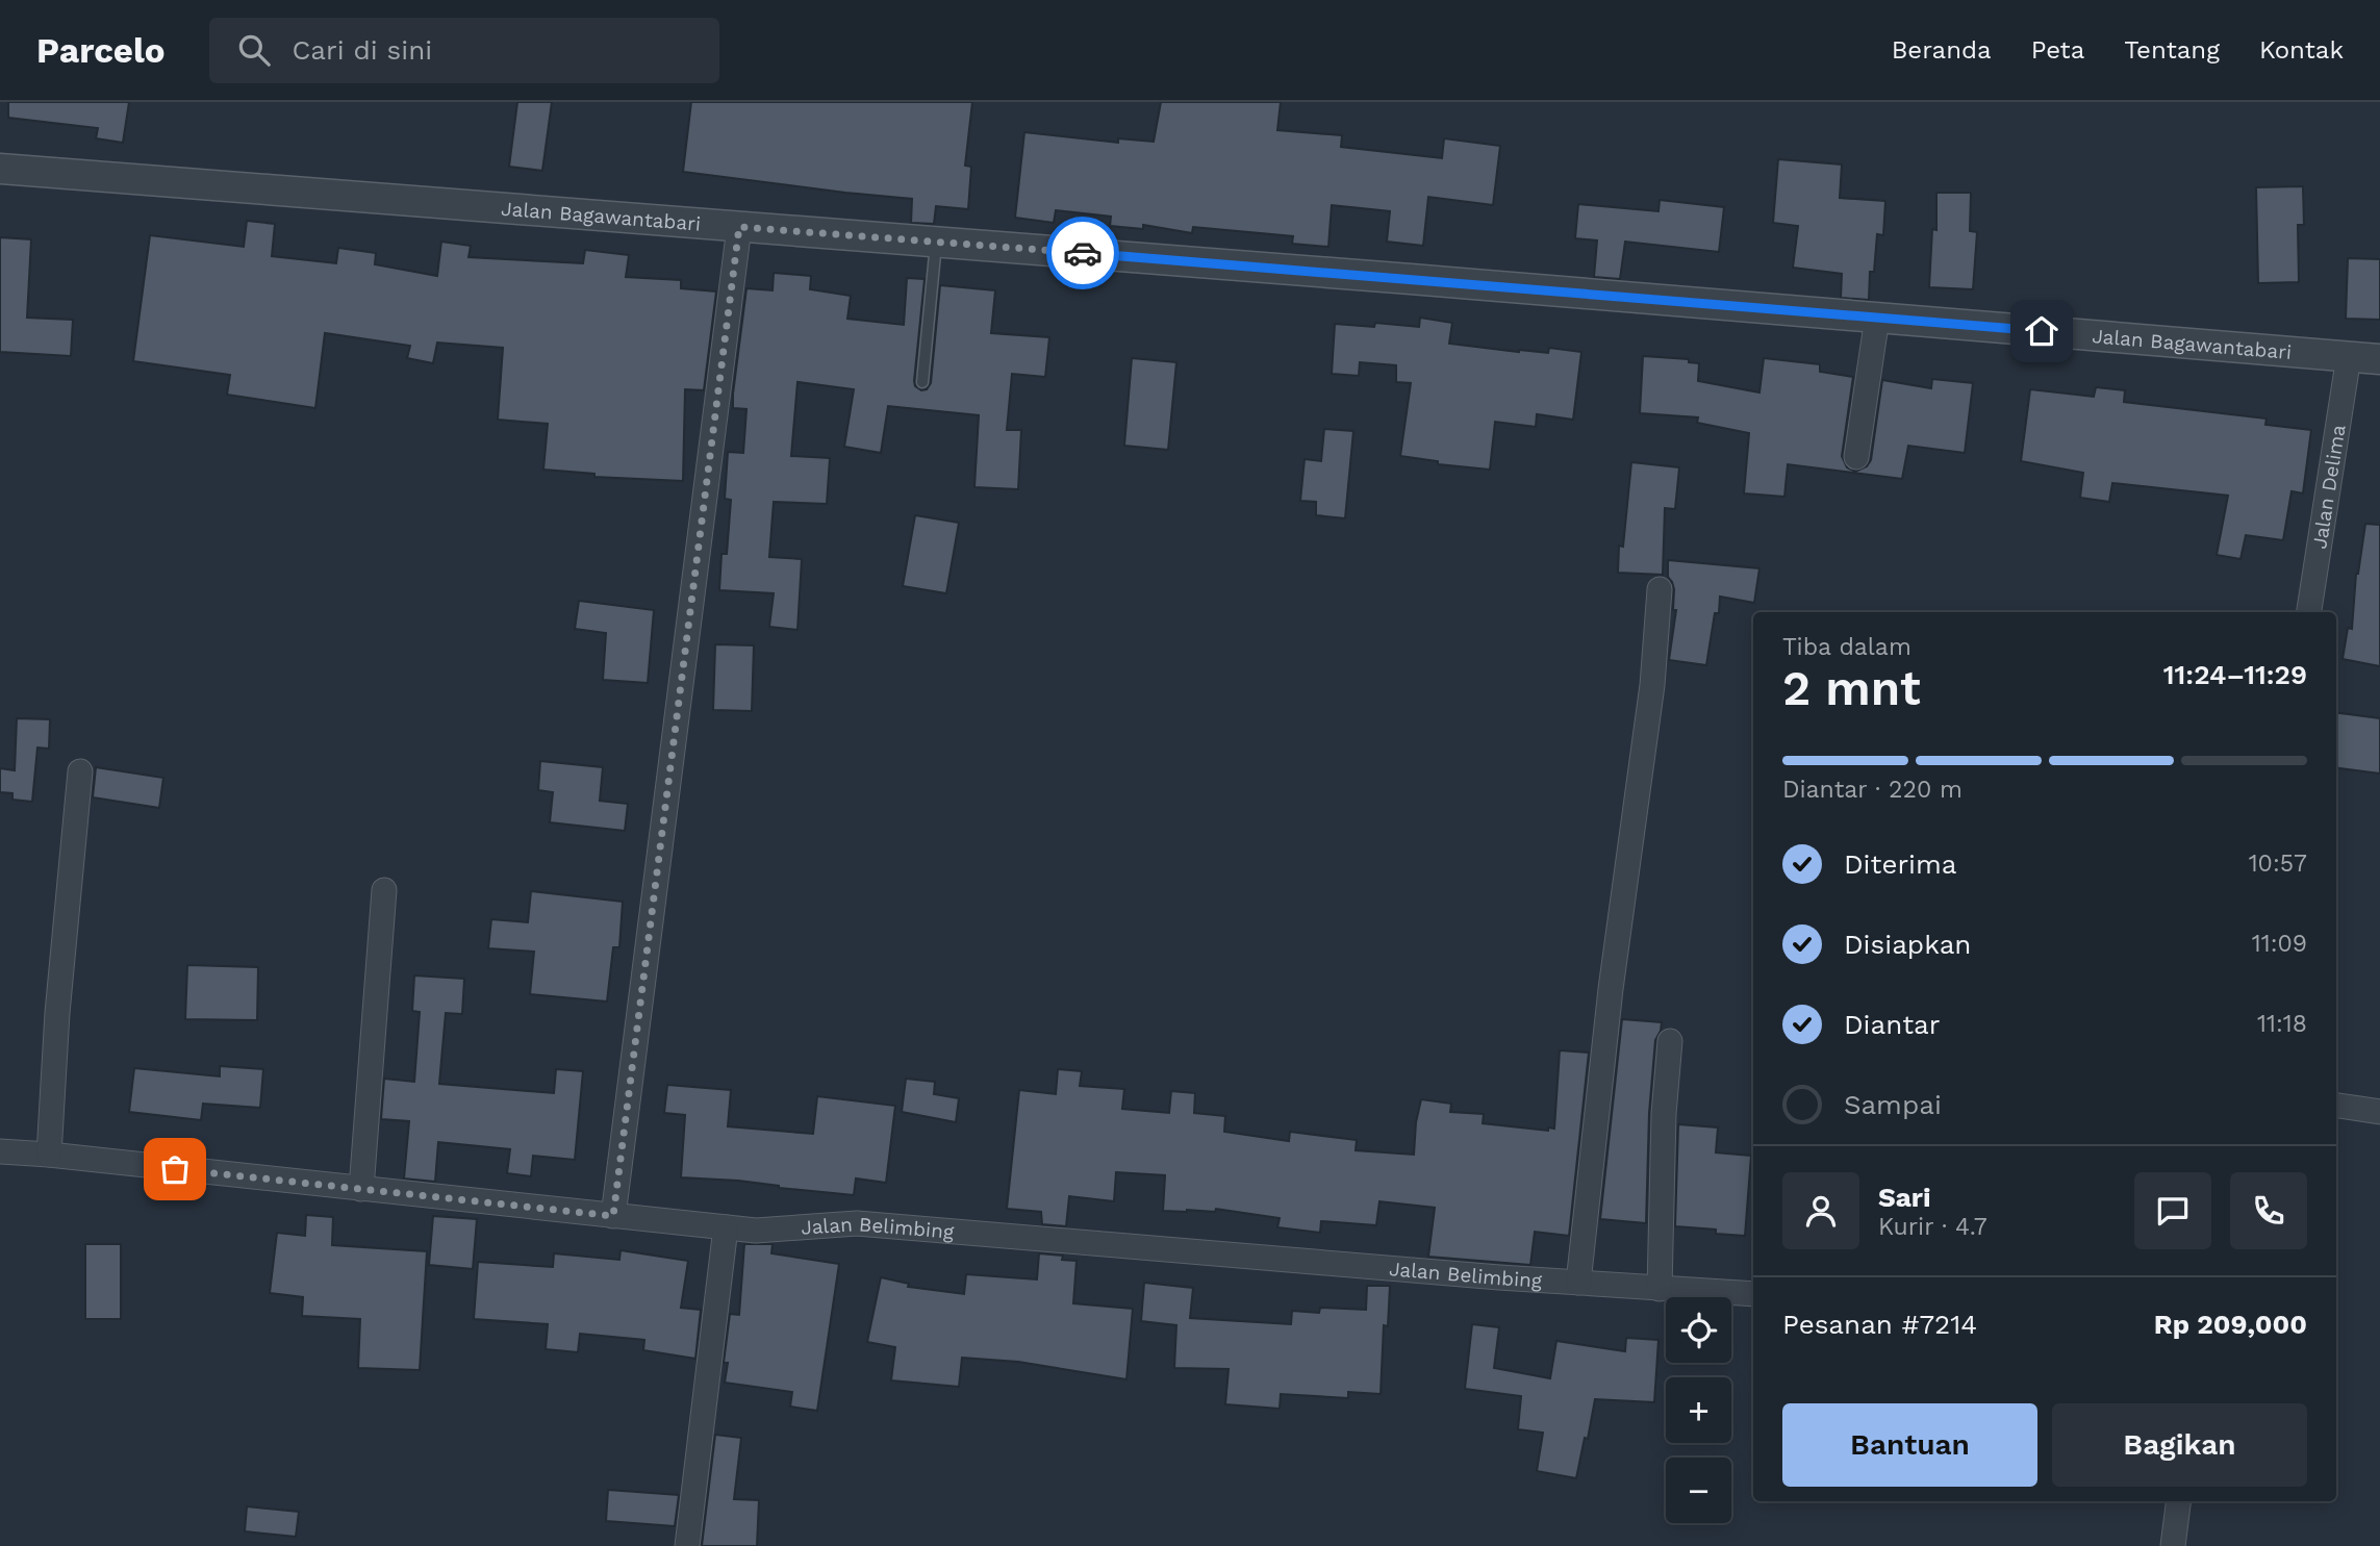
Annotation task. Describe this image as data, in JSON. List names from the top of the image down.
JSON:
{
  "streets": {
    "street": ["Jalan Bagawantabari", "Jalan Delima", "Jalan Belimbing"]
  },
  "crossings": [
    ["Jalan Bagawantabari", "Jalan Delima"]
  ],
  "page": {
    "header": "Parcelo",
    "search": "Cari di sini",
    "nav": [
      "Beranda",
      "Peta",
      "Tentang",
      "Kontak"
    ],
    "heading": ["2 mnt", "Tiba dalam", "11:24–11:29"],
    "panel": [
      "Sari",
      "Kurir · 4.7",
      "Pesanan #7214",
      "Rp 209,000"
    ],
    "bar": "Diantar · 220 m",
    "list": [
      ["Diterima", "10:57"],
      ["Disiapkan", "11:09"],
      ["Diantar", "11:18"],
      "Sampai"
    ],
    "map_buttons": ["+", "−"],
    "buttons": ["Bantuan", "Bagikan"]
  }
}
